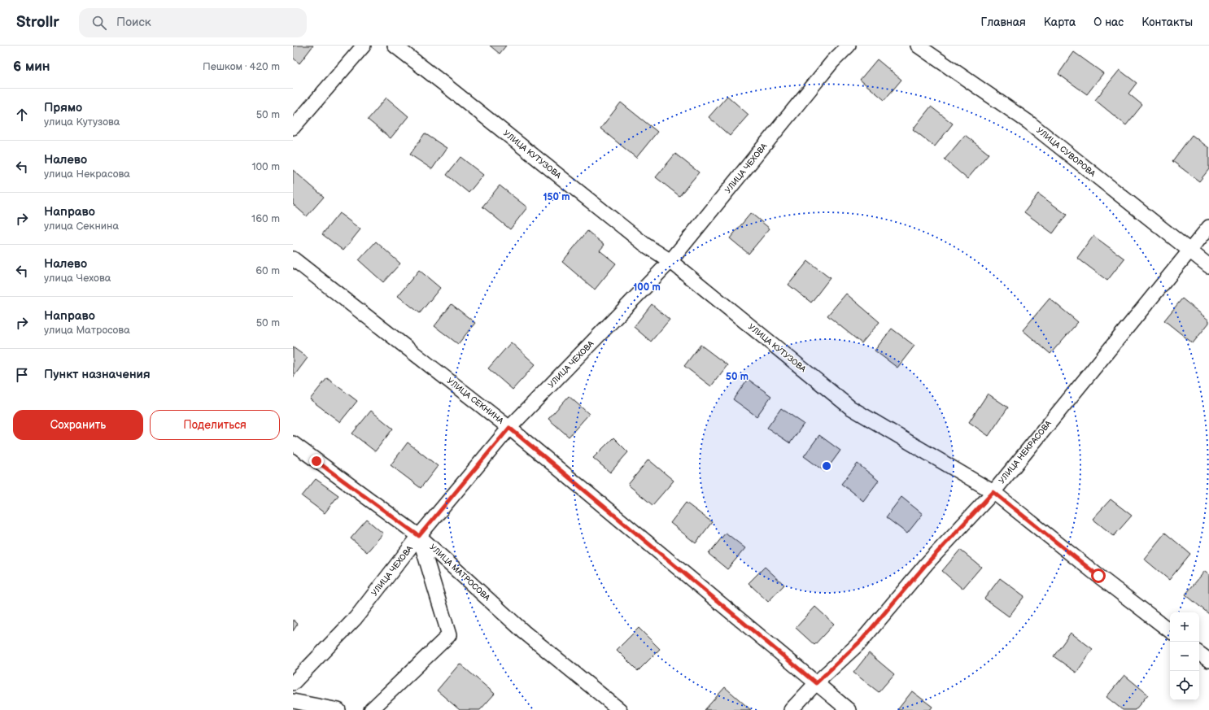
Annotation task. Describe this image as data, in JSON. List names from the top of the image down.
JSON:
{
  "streets": {
    "street": [
      "УЛИЦА СУВОРОВА",
      "УЛИЦА КУТУЗОВА",
      "УЛИЦА ЧЕХОВА",
      "УЛИЦА СЕКНИНА",
      "УЛИЦА НЕКРАСОВА",
      "УЛИЦА МАТРОСОВА"
    ]
  },
  "crossings": [
    ["УЛИЦА СУВОРОВА", "УЛИЦА НЕКРАСОВА"],
    ["УЛИЦА КУТУЗОВА", "УЛИЦА ЧЕХОВА"],
    ["УЛИЦА КУТУЗОВА", "УЛИЦА НЕКРАСОВА"],
    ["УЛИЦА ЧЕХОВА", "УЛИЦА СЕКНИНА"],
    ["УЛИЦА ЧЕХОВА", "УЛИЦА МАТРОСОВА"],
    ["УЛИЦА СЕКНИНА", "УЛИЦА НЕКРАСОВА"]
  ],
  "page": {
    "header": "Strollr",
    "search": "Поиск",
    "nav": [
      "Главная",
      "Карта",
      "О нас",
      "Контакты"
    ],
    "heading": ["6 мин", "Пешком · 420 m"],
    "list": [
      ["Прямо", "улица Кутузова", "50 m"],
      ["Налево", "улица Некрасова", "100 m"],
      ["Направо", "улица Секнина", "160 m"],
      ["Налево", "улица Чехова", "60 m"],
      ["Направо", "улица Матросова", "50 m"],
      "Пункт назначения"
    ],
    "buttons": ["Сохранить", "Поделиться"],
    "map_buttons": ["+", "−"]
  },
  "rings": ["150 m", "100 m", "50 m"]
}
